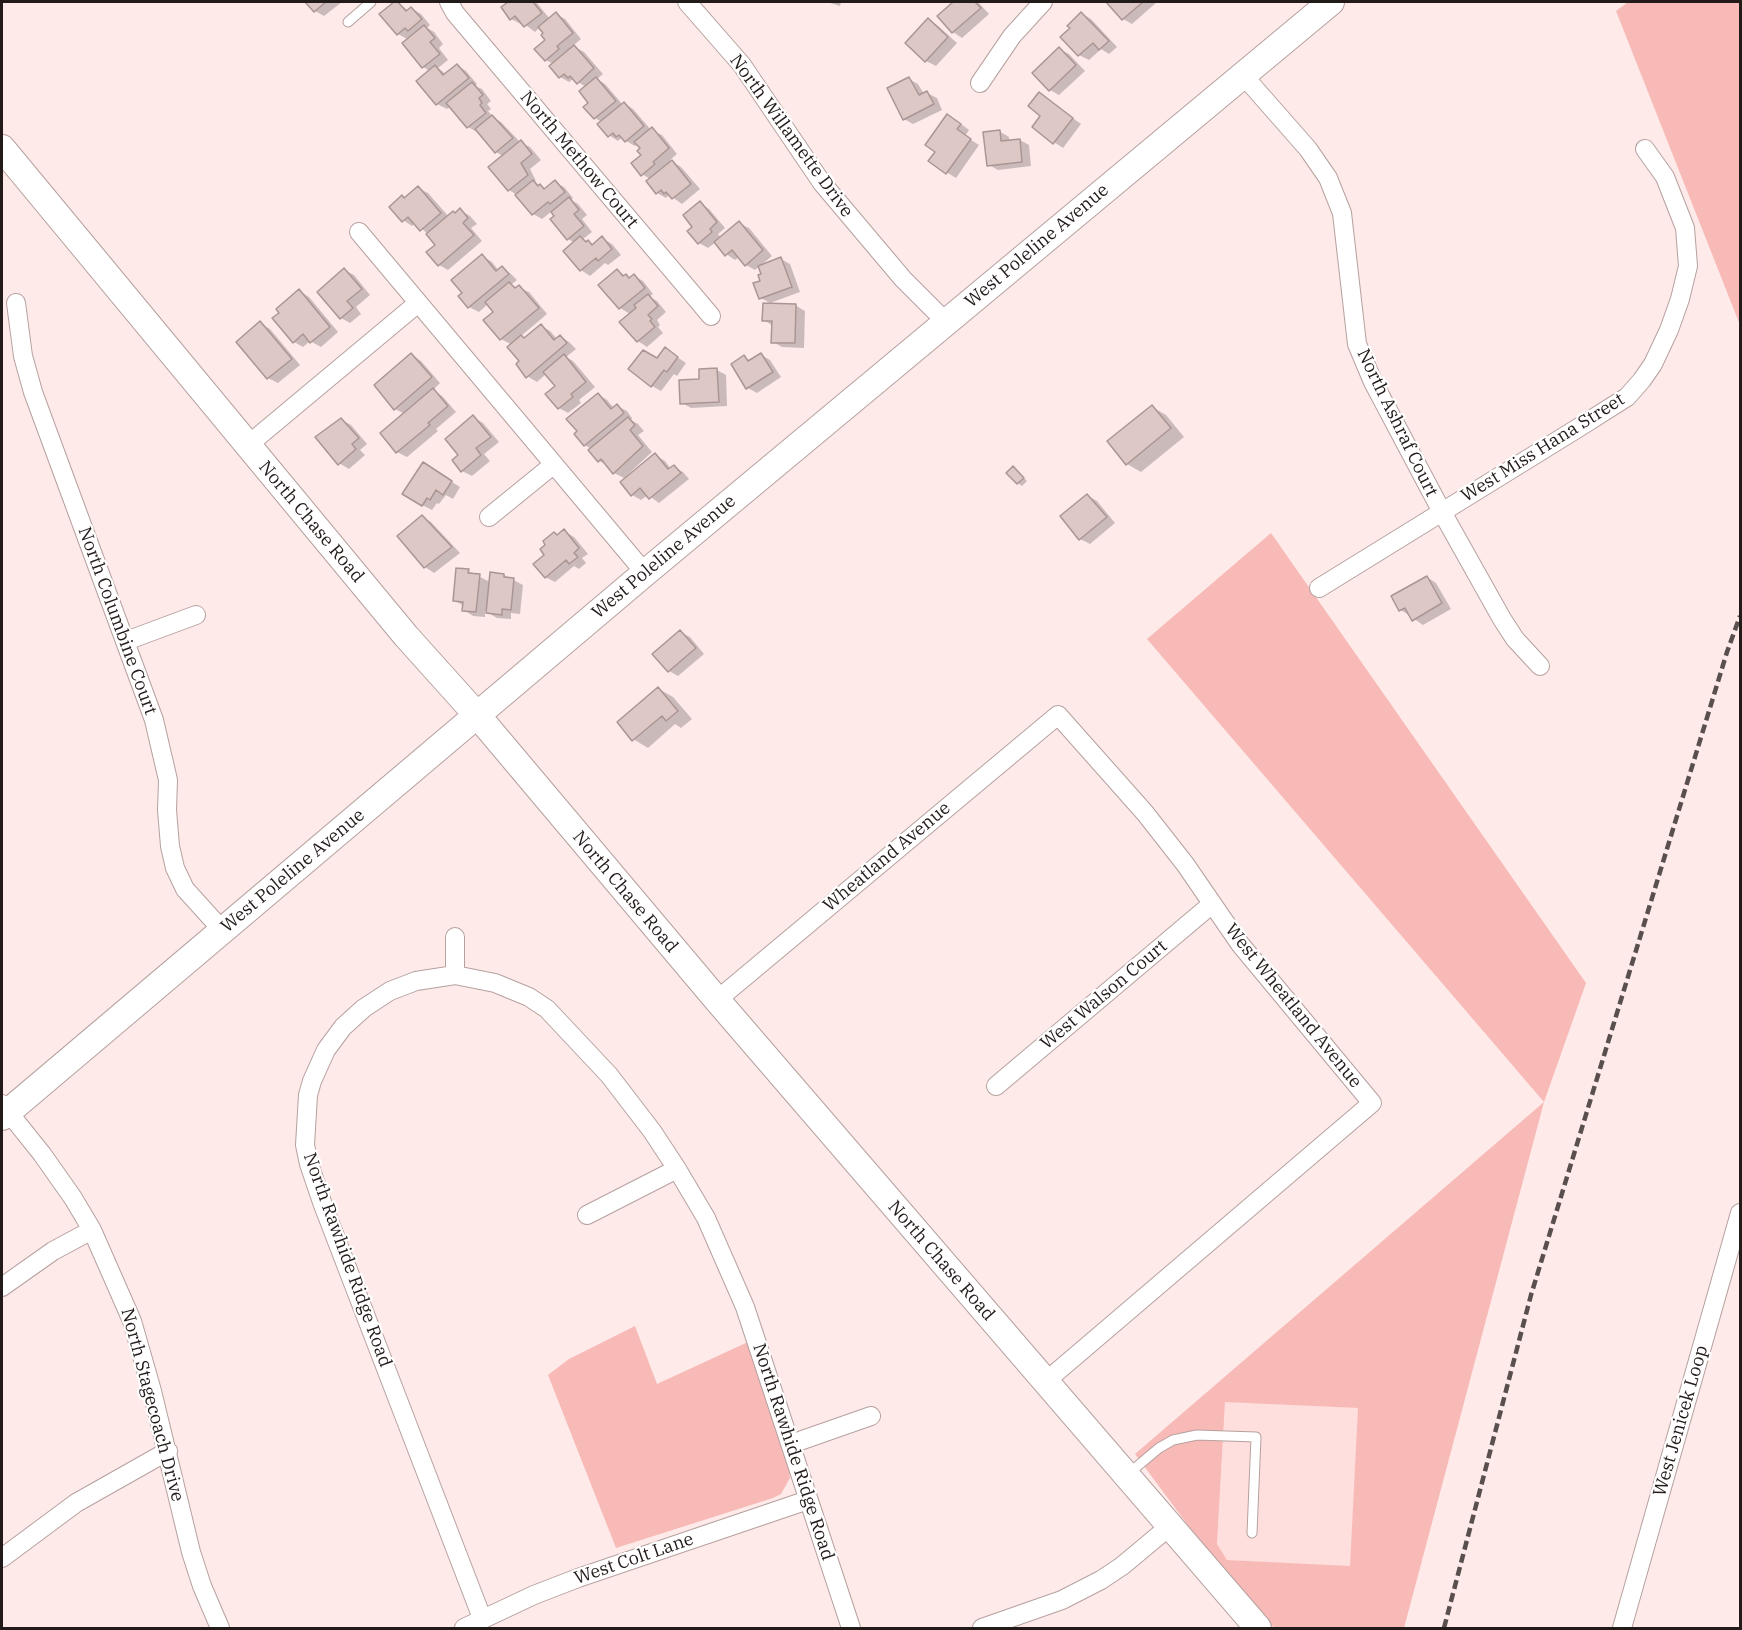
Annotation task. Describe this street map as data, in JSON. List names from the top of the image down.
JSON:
{
  "streets": {
    "street": [
      "North Willamette Drive",
      "North Methow Court",
      "West Poleline Avenue",
      "North Ashraf Court",
      "West Miss Hana Street",
      "North Chase Road",
      "North Columbine Court",
      "Wheatland Avenue",
      "West Walson Court",
      "West Wheatland Avenue",
      "North Rawhide Ridge Road",
      "North Stagecoach Drive",
      "West Jenicek Loop",
      "West Colt Lane"
    ]
  },
  "crossings": [
    ["North Willamette Drive", "West Poleline Avenue"],
    ["West Poleline Avenue", "North Ashraf Court"],
    ["West Poleline Avenue", "North Chase Road"],
    ["West Poleline Avenue", "North Columbine Court"],
    ["West Poleline Avenue", "North Stagecoach Drive"],
    ["North Ashraf Court", "West Miss Hana Street"],
    ["North Chase Road", "Wheatland Avenue"],
    ["North Chase Road", "West Wheatland Avenue"],
    ["Wheatland Avenue", "West Wheatland Avenue"],
    ["West Walson Court", "West Wheatland Avenue"],
    ["North Rawhide Ridge Road", "West Colt Lane"]
  ]
}
